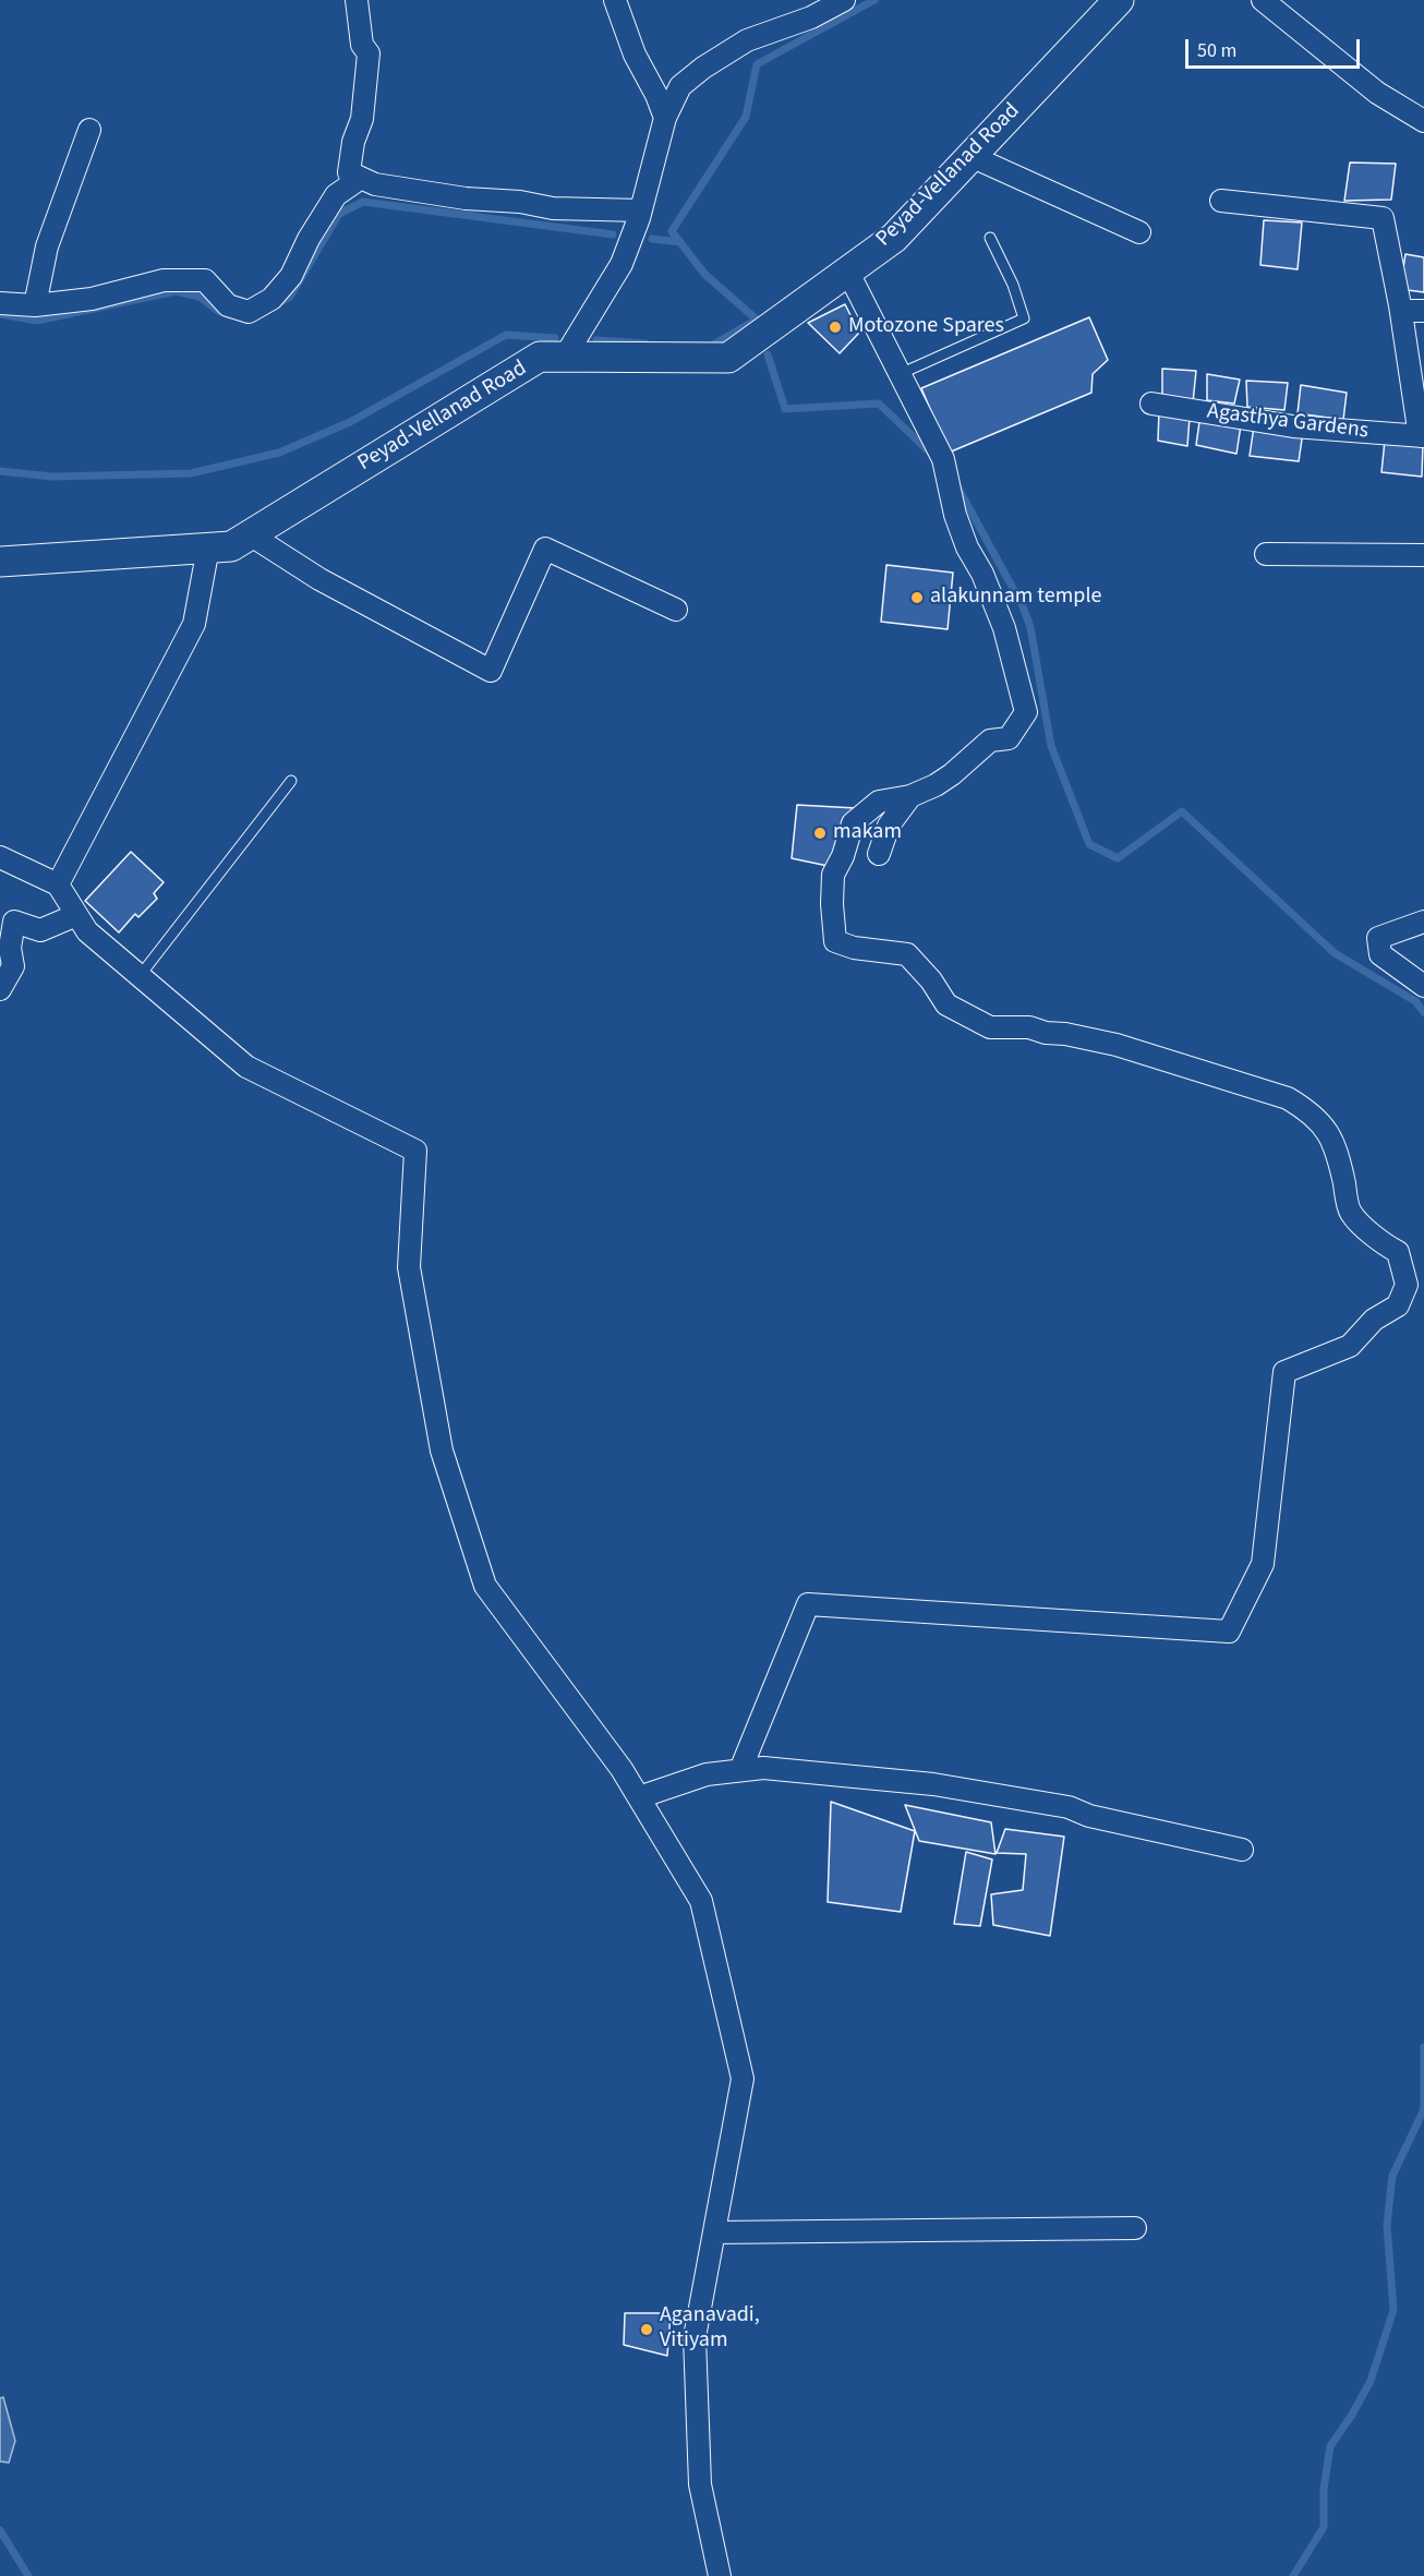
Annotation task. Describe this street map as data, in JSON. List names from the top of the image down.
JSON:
{
  "streets": {
    "main road": ["Peyad-Vellanad Road"],
    "street": ["Agasthya Gardens"]
  },
  "places": [
    "Motozone Spares",
    "alakunnam temple",
    "makam",
    "Aganavadi, Vitiyam"
  ],
  "scale_bar": "50 m"
}
